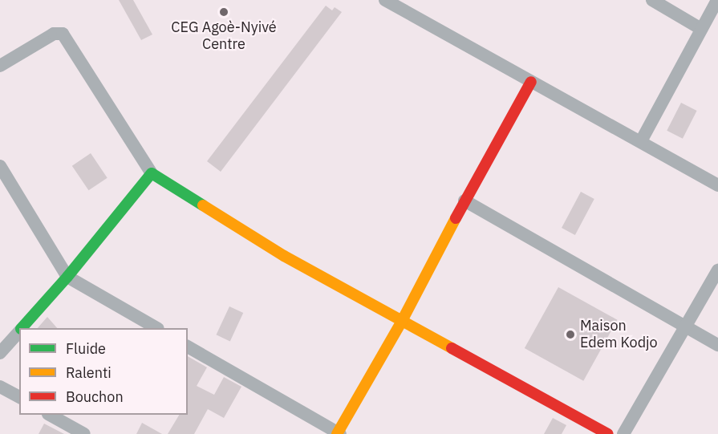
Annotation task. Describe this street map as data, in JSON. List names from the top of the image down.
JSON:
{
  "places": ["CEG Agoè-Nyivé Centre", "Maison Edem Kodjo"],
  "legend": ["Fluide", "Ralenti", "Bouchon"]
}
